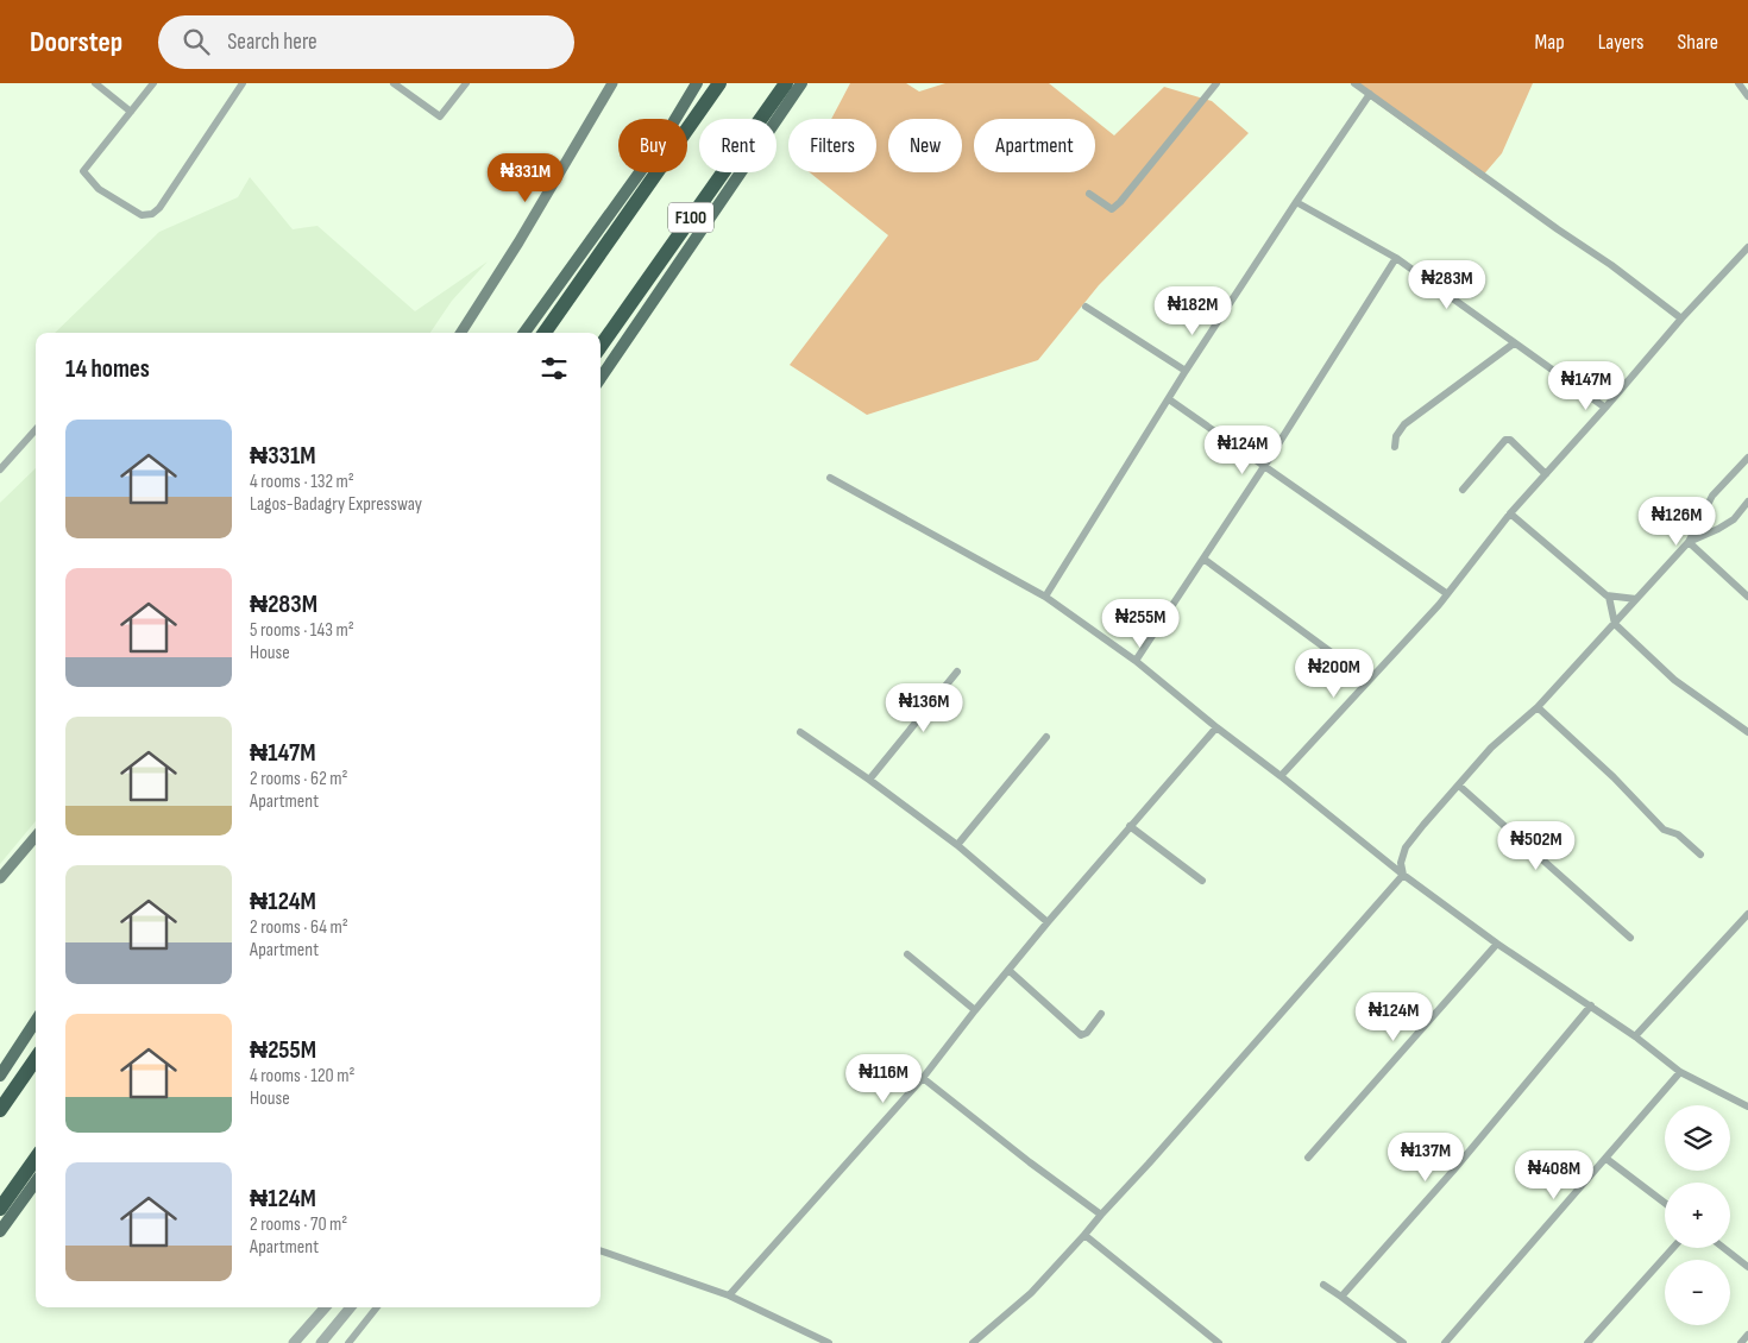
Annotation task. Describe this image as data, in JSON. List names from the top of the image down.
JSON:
{
  "streets": {
    "highway": ["F100"]
  },
  "page": {
    "header": "Doorstep",
    "search": "Search here",
    "nav": ["Map", "Layers", "Share"],
    "chip": [
      "Buy",
      "Rent",
      "Filters",
      "New",
      "Apartment"
    ],
    "price": [
      "₦331M",
      "₦283M",
      "₦182M",
      "₦147M",
      "₦124M",
      "₦126M",
      "₦255M",
      "₦200M",
      "₦136M",
      "₦502M",
      "₦124M",
      "₦116M",
      "₦137M",
      "₦408M"
    ],
    "heading": "14 homes",
    "list": [
      {
        "name": "₦331M",
        "note": "4 rooms · 132 m² · Lagos-Badagry Expressway"
      },
      {
        "name": "₦283M",
        "note": "5 rooms · 143 m² · House"
      },
      {
        "name": "₦147M",
        "note": "2 rooms · 62 m² · Apartment"
      },
      {
        "name": "₦124M",
        "note": "2 rooms · 64 m² · Apartment"
      },
      {
        "name": "₦255M",
        "note": "4 rooms · 120 m² · House"
      },
      {
        "name": "₦124M",
        "note": "2 rooms · 70 m² · Apartment"
      }
    ],
    "map_buttons": ["+", "−"]
  }
}
